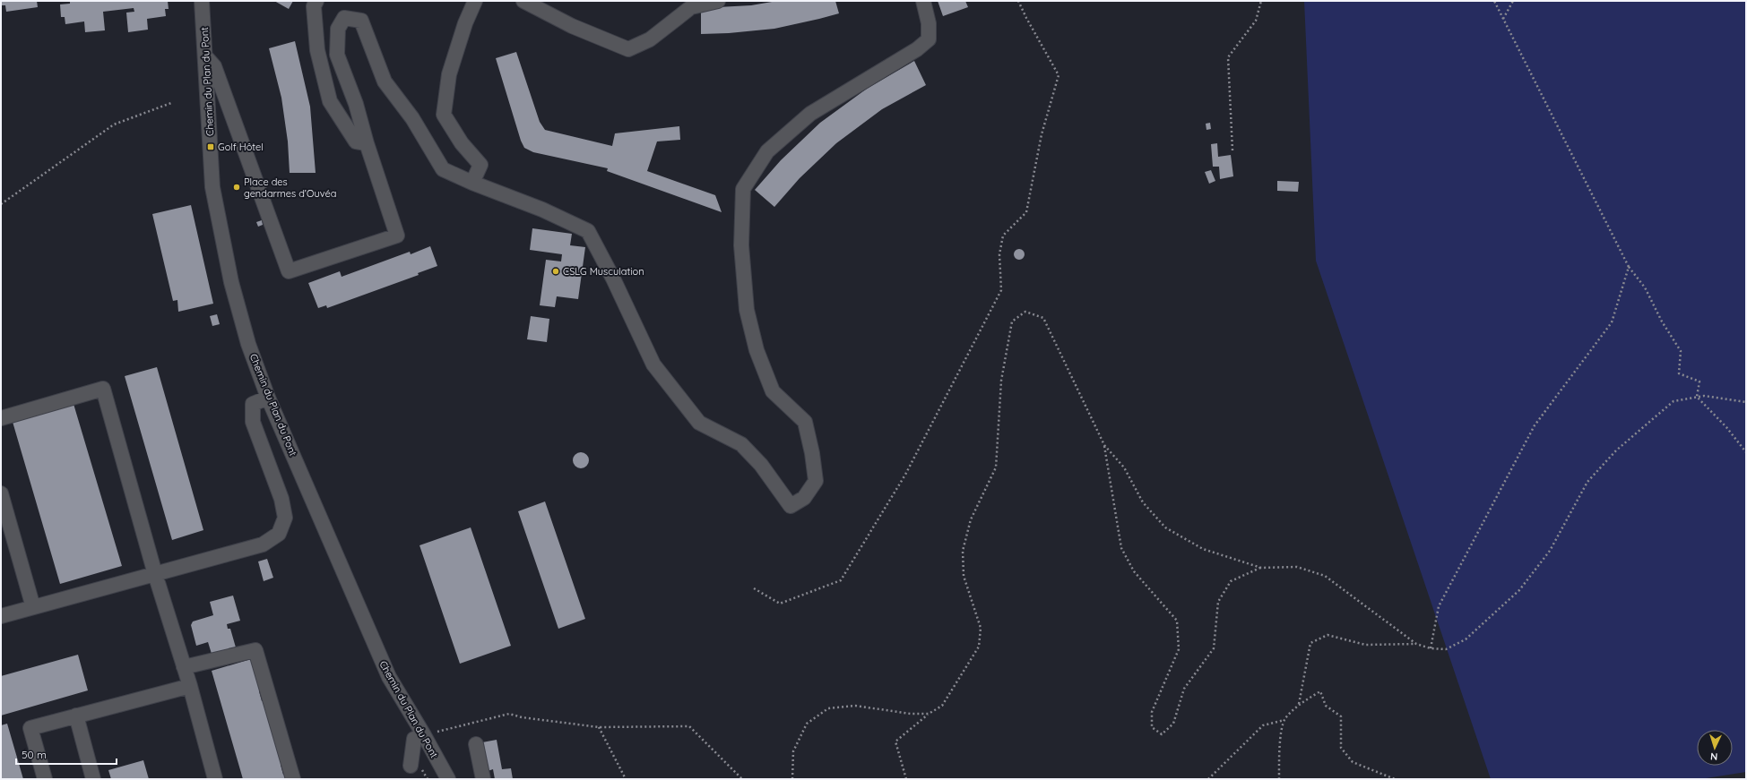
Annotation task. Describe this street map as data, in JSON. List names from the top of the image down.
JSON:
{
  "streets": {
    "street": ["Chemin du Plan du Pont"]
  },
  "places": {
    "transit": ["Golf Hôtel"],
    "other": ["Place des gendarmes d’Ouvéa", "CSLG Musculation"]
  },
  "scale_bar": "50 m",
  "north": "bottom"
}
